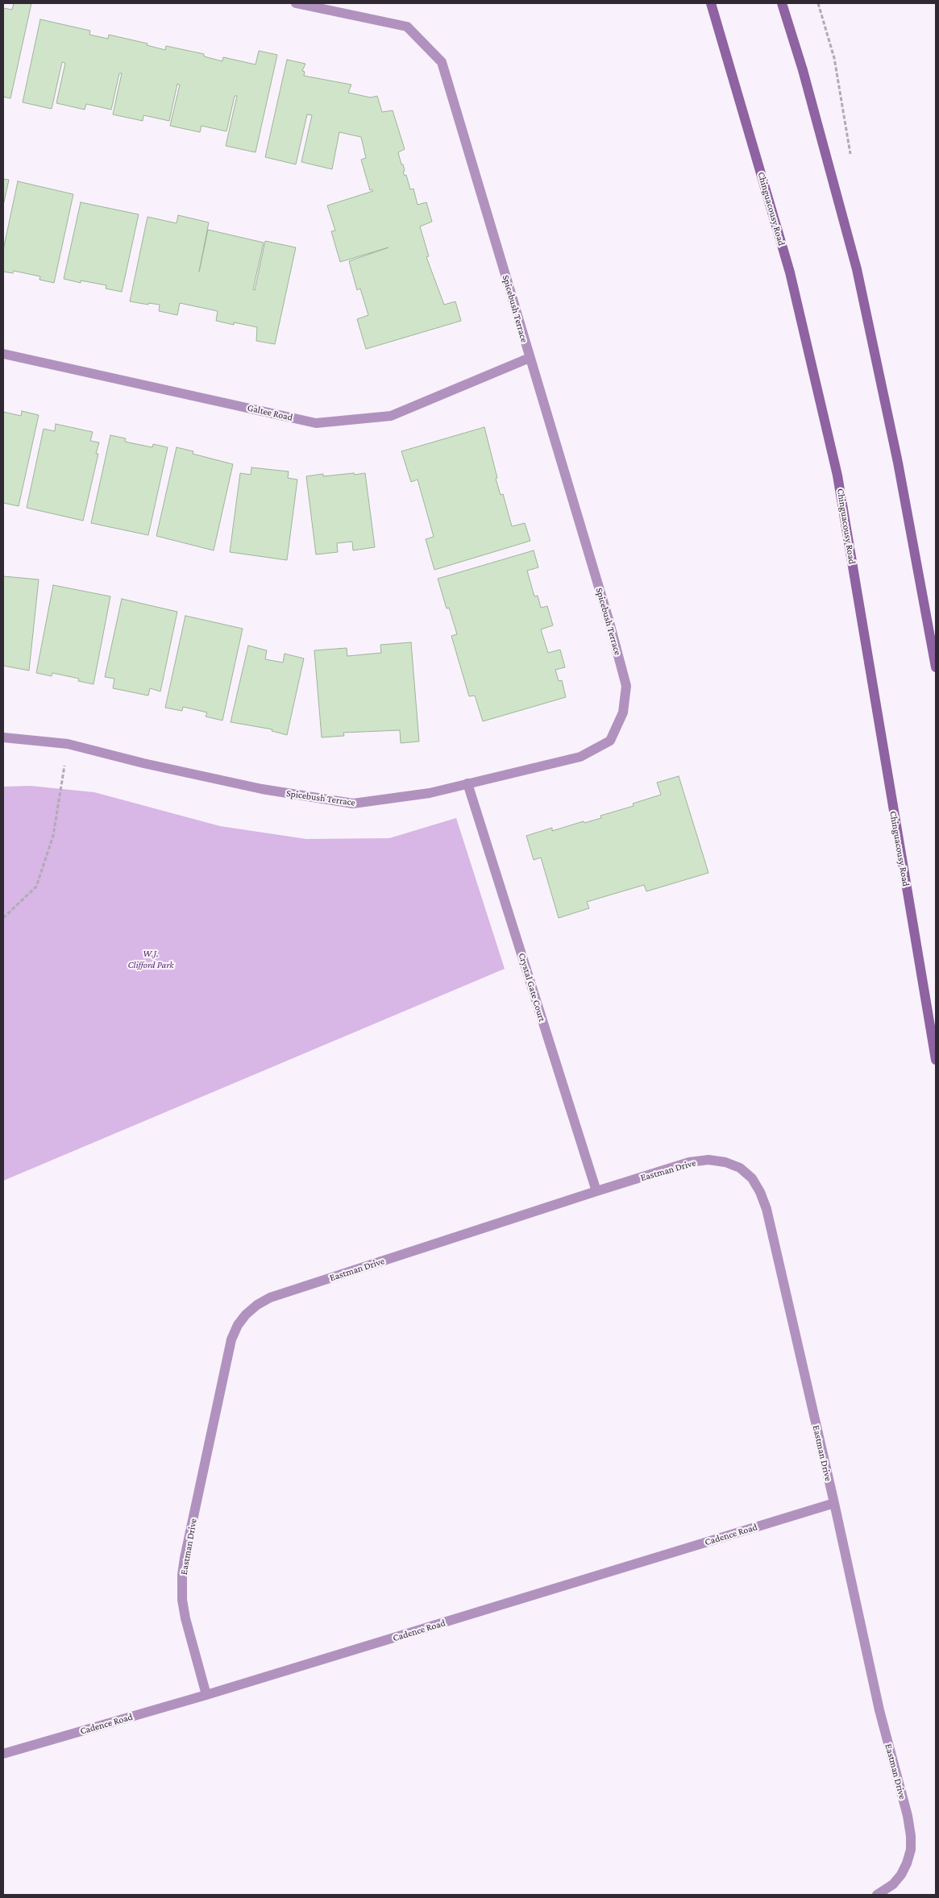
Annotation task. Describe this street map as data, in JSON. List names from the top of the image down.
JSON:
{
  "streets": {
    "main road": ["Chinguacousy Road"],
    "street": [
      "Spicebush Terrace",
      "Galtee Road",
      "Crystal Gate Court",
      "Eastman Drive",
      "Cadence Road"
    ]
  },
  "crossings": [
    ["Spicebush Terrace", "Galtee Road"],
    ["Spicebush Terrace", "Crystal Gate Court"],
    ["Crystal Gate Court", "Eastman Drive"],
    ["Eastman Drive", "Cadence Road"]
  ],
  "parks": ["W.J. Clifford Park"]
}
